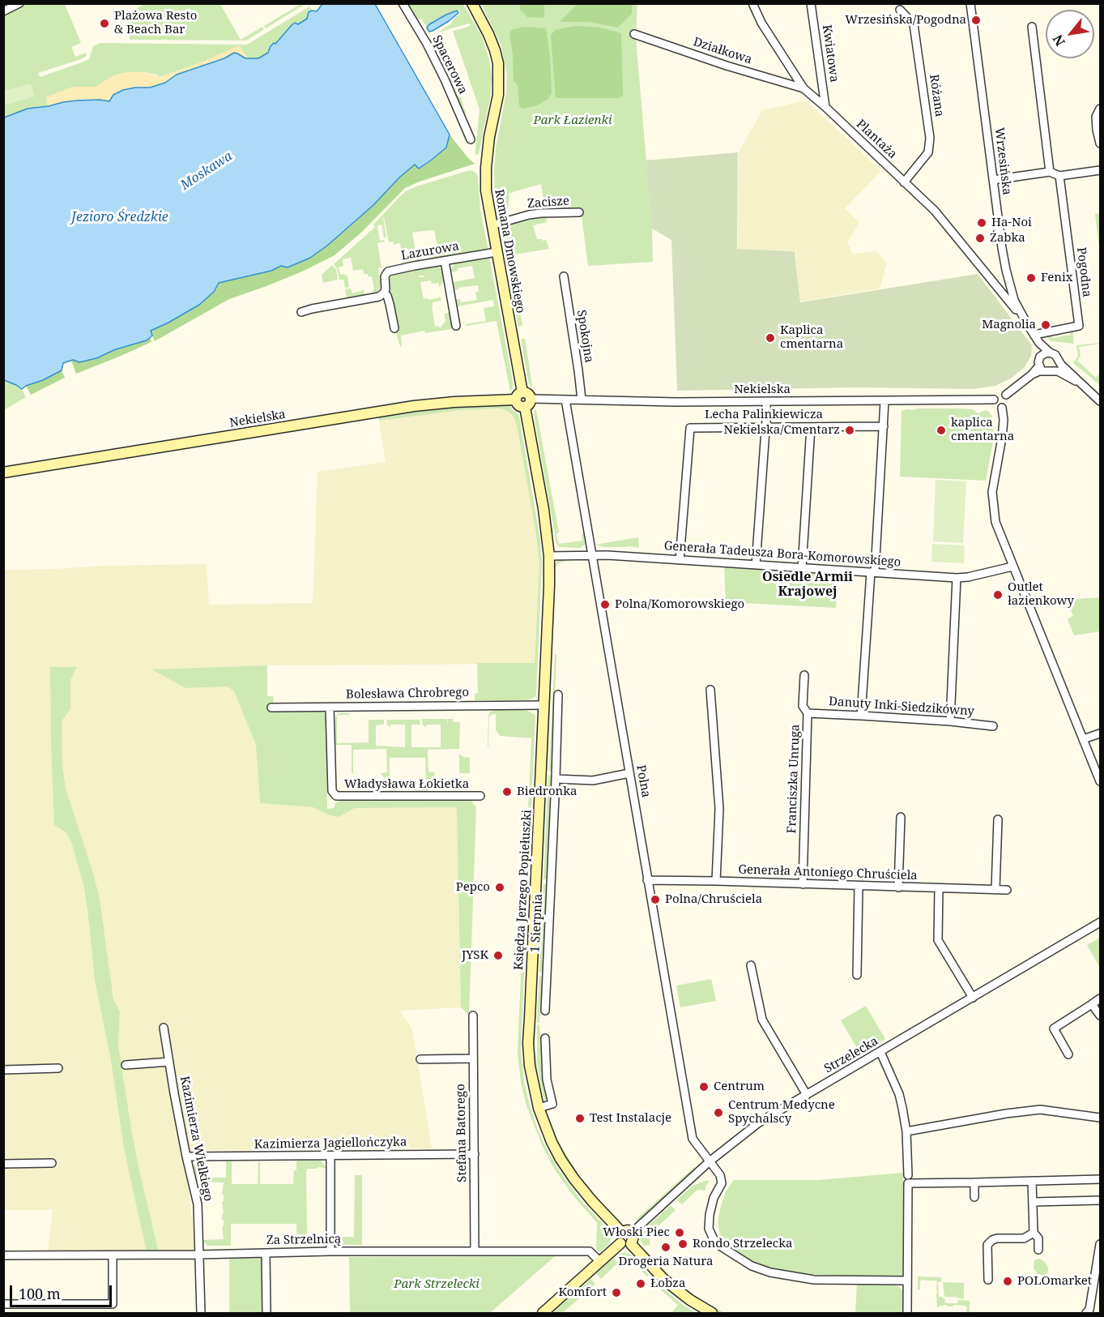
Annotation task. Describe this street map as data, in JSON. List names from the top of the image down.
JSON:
{
  "streets": {
    "street": [
      "Działkowa",
      "Kwiatowa",
      "Spacerowa",
      "Różana",
      "Plantaża",
      "Wrzesińska",
      "Zacisze",
      "Lazurowa",
      "Romana Dmowskiego",
      "Pogodna",
      "Spokojna",
      "Nekielska",
      "Lecha Palinkiewicza",
      "Generała Tadeusza Bora-Komorowskiego",
      "Bolesława Chrobrego",
      "Danuty Inki-Siedzikówny",
      "Franciszka Unruga",
      "Polna",
      "Władysława Łokietka",
      "Generała Antoniego Chruściela",
      "Księdza Jerzego Popiełuszki",
      "1 Sierpnia",
      "Strzelecka",
      "Stefana Batorego",
      "Kazimierza Wielkiego",
      "Kazimierza Jagiellończyka",
      "Za Strzelnicą"
    ]
  },
  "crossings": [
    ["Działkowa", "Plantaża"],
    ["Kwiatowa", "Plantaża"],
    ["Różana", "Plantaża"],
    ["Plantaża", "Wrzesińska"],
    ["Wrzesińska", "Pogodna"],
    ["Zacisze", "Romana Dmowskiego"],
    ["Lazurowa", "Romana Dmowskiego"],
    ["Romana Dmowskiego", "Nekielska"],
    ["Spokojna", "Nekielska"],
    ["Nekielska", "Polna"],
    ["Nekielska", "Księdza Jerzego Popiełuszki"],
    ["Lecha Palinkiewicza", "Generała Tadeusza Bora-Komorowskiego"],
    ["Generała Tadeusza Bora-Komorowskiego", "Polna"],
    ["Generała Tadeusza Bora-Komorowskiego", "Księdza Jerzego Popiełuszki"],
    ["Bolesława Chrobrego", "Władysława Łokietka"],
    ["Bolesława Chrobrego", "Księdza Jerzego Popiełuszki"],
    ["Danuty Inki-Siedzikówny", "Franciszka Unruga"],
    ["Franciszka Unruga", "Generała Antoniego Chruściela"],
    ["Polna", "Generała Antoniego Chruściela"],
    ["Polna", "Strzelecka"],
    ["Księdza Jerzego Popiełuszki", "Strzelecka"],
    ["Stefana Batorego", "Kazimierza Jagiellończyka"],
    ["Stefana Batorego", "Za Strzelnicą"],
    ["Kazimierza Wielkiego", "Kazimierza Jagiellończyka"],
    ["Kazimierza Wielkiego", "Za Strzelnicą"]
  ],
  "districts": ["Osiedle Armii Krajowej"],
  "water": ["Moskawa", "Jezioro Średzkie"],
  "parks": ["Park Łazienki", "Park Strzelecki"],
  "places": [
    "Wrzesińska/Pogodna",
    "Plażowa Resto & Beach Bar",
    "Ha-Noi",
    "Żabka",
    "Fenix",
    "Magnolia",
    "Kaplica cmentarna",
    "Nekielska/Cmentarz",
    "kaplica cmentarna",
    "Outlet łazienkowy",
    "Polna/Komorowskiego",
    "Biedronka",
    "Pepco",
    "Polna/Chruściela",
    "JYSK",
    "Centrum",
    "Centrum Medycne Spychalscy",
    "Test Instalacje",
    "Włoski Piec",
    "Rondo Strzelecka",
    "Drogeria Natura",
    "POLOmarket",
    "Łobza",
    "Komfort"
  ],
  "scale_bar": "100 m",
  "north": "bottom left"
}
